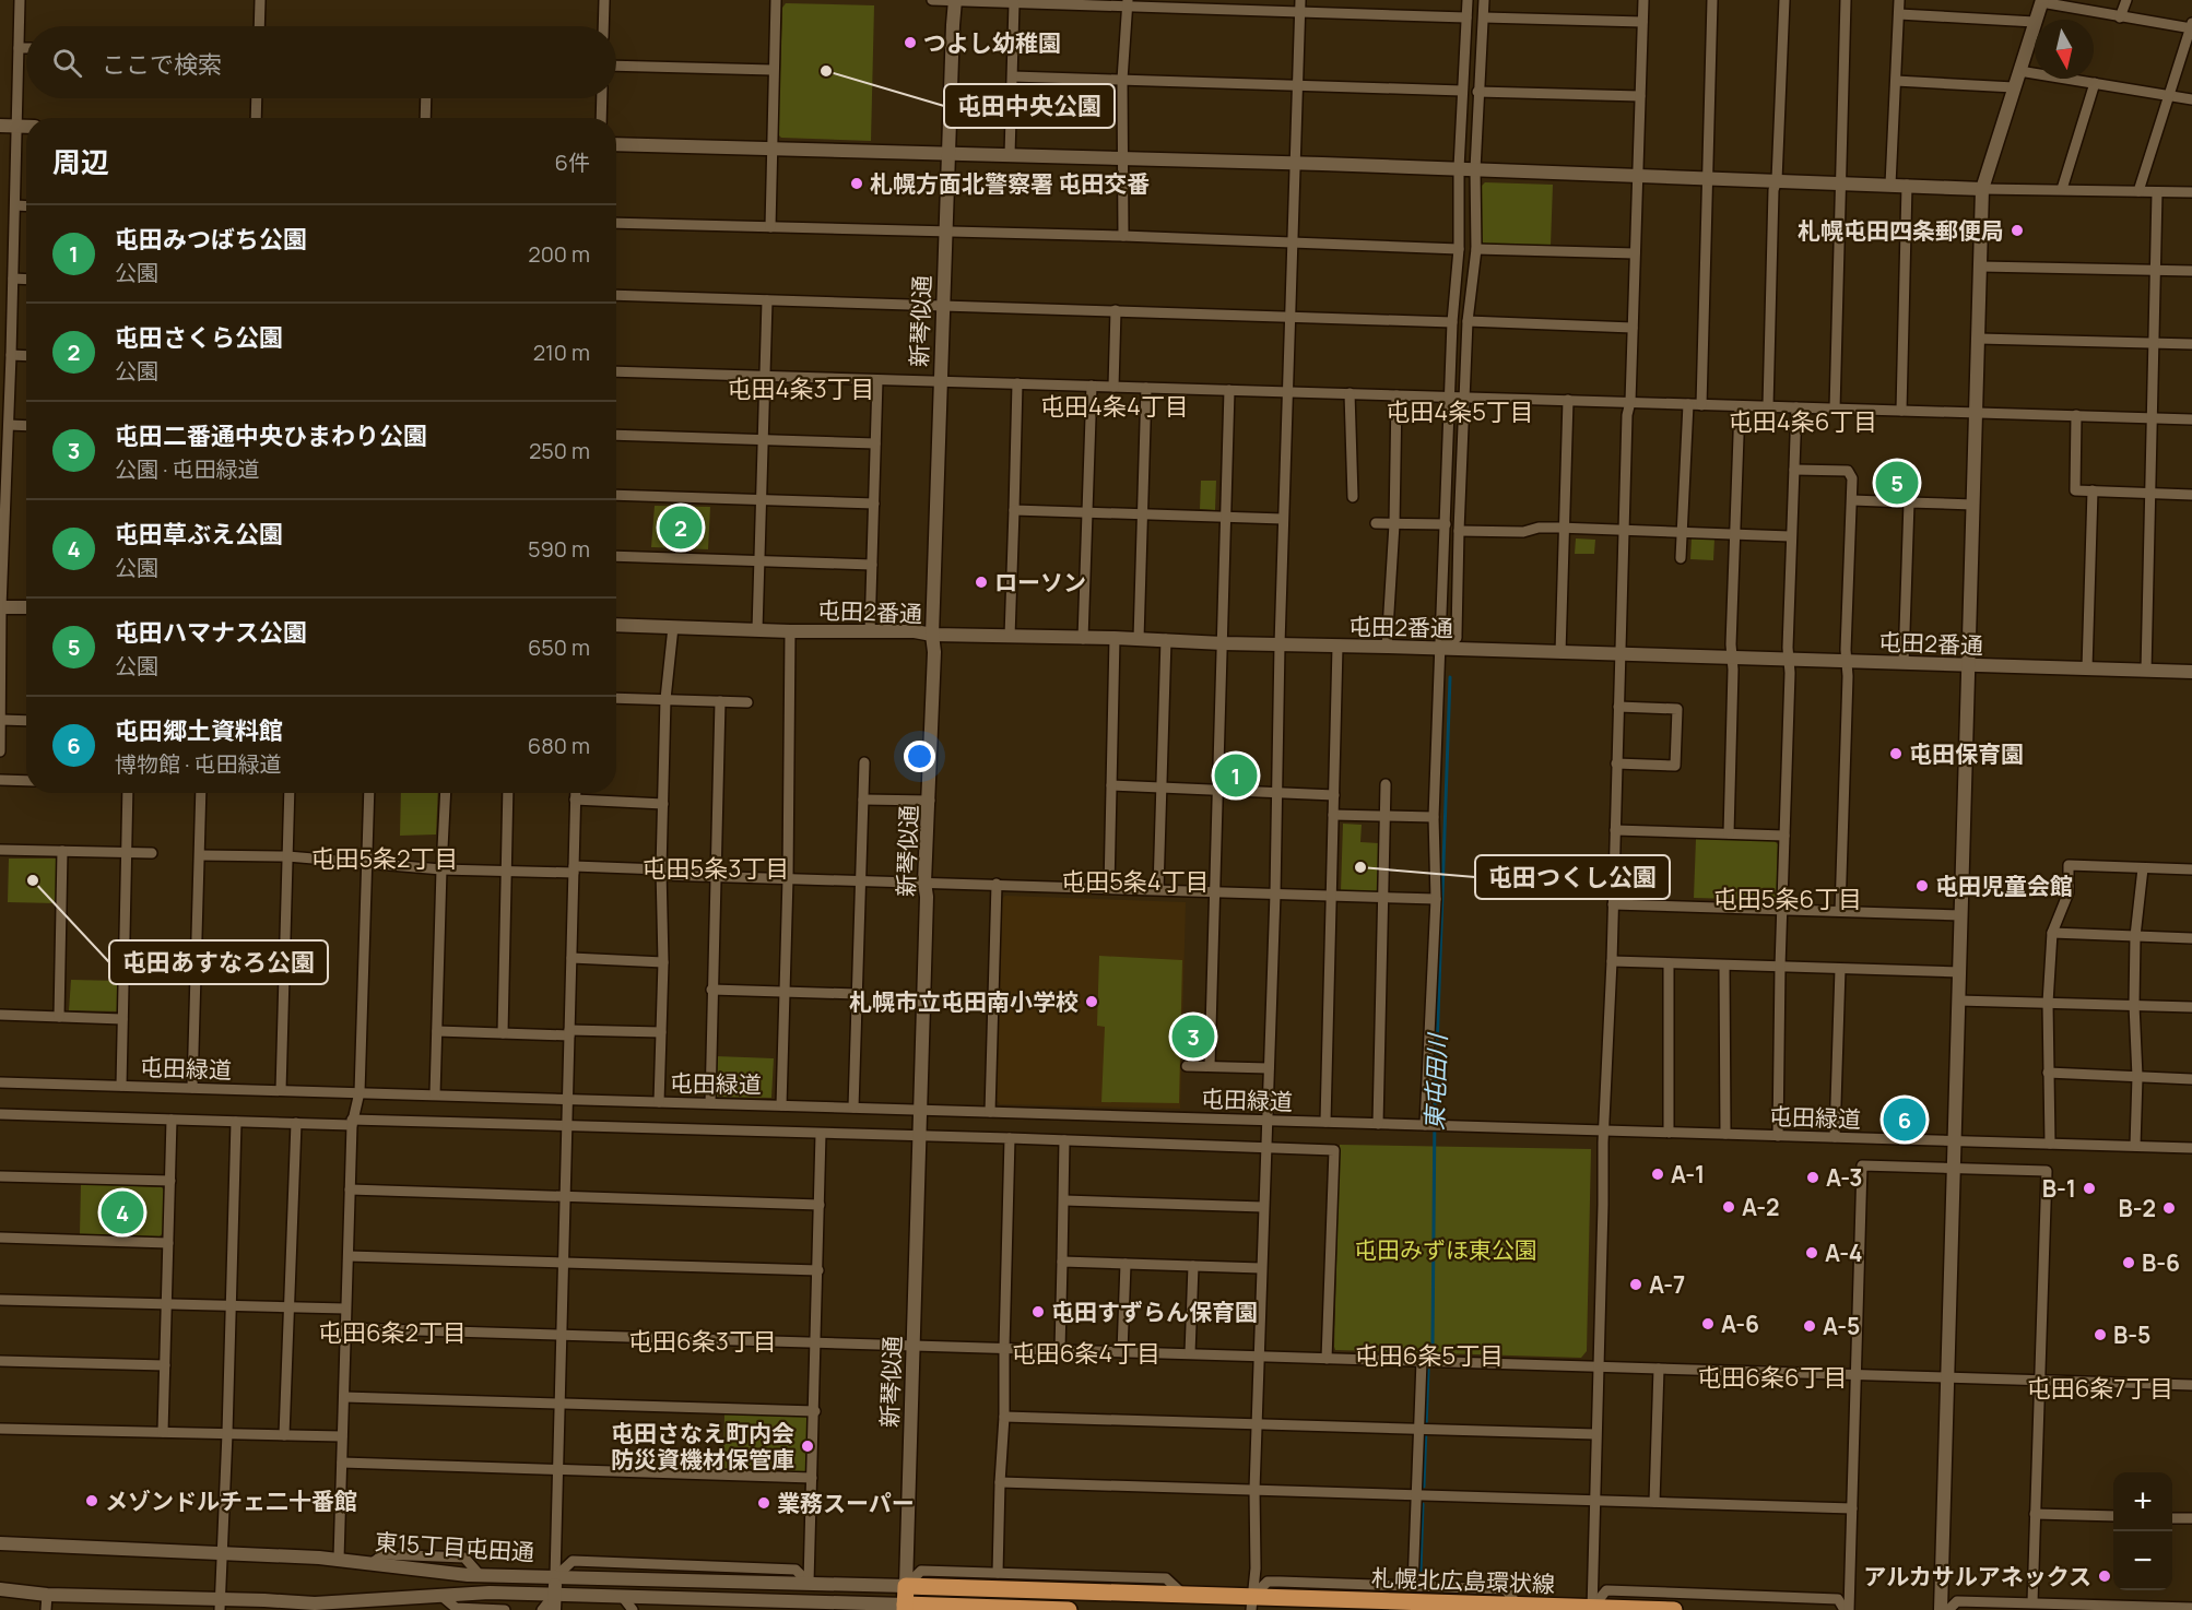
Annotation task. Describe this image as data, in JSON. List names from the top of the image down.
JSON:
{
  "streets": {
    "main road": ["札幌北広島環状線"],
    "street": [
      "新琴似通",
      "屯田2番通",
      "屯田緑道",
      "東15丁目屯田通"
    ]
  },
  "crossings": [
    ["新琴似通", "屯田2番通"],
    ["新琴似通", "屯田緑道"],
    ["新琴似通", "東15丁目屯田通"]
  ],
  "districts": [
    "屯田4条3丁目",
    "屯田4条4丁目",
    "屯田4条5丁目",
    "屯田4条6丁目",
    "屯田5条2丁目",
    "屯田5条3丁目",
    "屯田5条4丁目",
    "屯田5条6丁目",
    "屯田6条2丁目",
    "屯田6条3丁目",
    "屯田6条4丁目",
    "屯田6条5丁目",
    "屯田6条6丁目",
    "屯田6条7丁目"
  ],
  "water": ["東屯田川"],
  "parks": ["屯田みずほ東公園"],
  "places": [
    "つよし幼稚園",
    "屯田中央公園",
    "札幌方面北警察署 屯田交番",
    "札幌屯田四条郵便局",
    "ローソン",
    "屯田保育園",
    "屯田つくし公園",
    "屯田あすなろ公園",
    "屯田児童会館",
    "札幌市立屯田南小学校",
    "A-1",
    "A-3",
    "B-1",
    "A-2",
    "B-2",
    "A-4",
    "B-6",
    "A-7",
    "屯田すずらん保育園",
    "A-6",
    "A-5",
    "B-5",
    "屯田さなえ町内会 防災資機材保管庫",
    "メゾンドルチェ二十番館",
    "業務スーパー",
    "アルカサルアネックス"
  ],
  "north": "bottom",
  "page": {
    "search": "ここで検索",
    "heading": ["周辺", "6件"],
    "list": [
      {
        "mark": "1",
        "name": "屯田みつばち公園",
        "note": "公園",
        "value": "200 m"
      },
      {
        "mark": "2",
        "name": "屯田さくら公園",
        "note": "公園",
        "value": "210 m"
      },
      {
        "mark": "3",
        "name": "屯田二番通中央ひまわり公園",
        "note": "公園 · 屯田緑道",
        "value": "250 m"
      },
      {
        "mark": "4",
        "name": "屯田草ぶえ公園",
        "note": "公園",
        "value": "590 m"
      },
      {
        "mark": "5",
        "name": "屯田ハマナス公園",
        "note": "公園",
        "value": "650 m"
      },
      {
        "mark": "6",
        "name": "屯田郷土資料館",
        "note": "博物館 · 屯田緑道",
        "value": "680 m"
      }
    ],
    "pins": [
      "5",
      "2",
      "1",
      "3",
      "6",
      "4"
    ],
    "map_buttons": ["+", "−"]
  }
}
